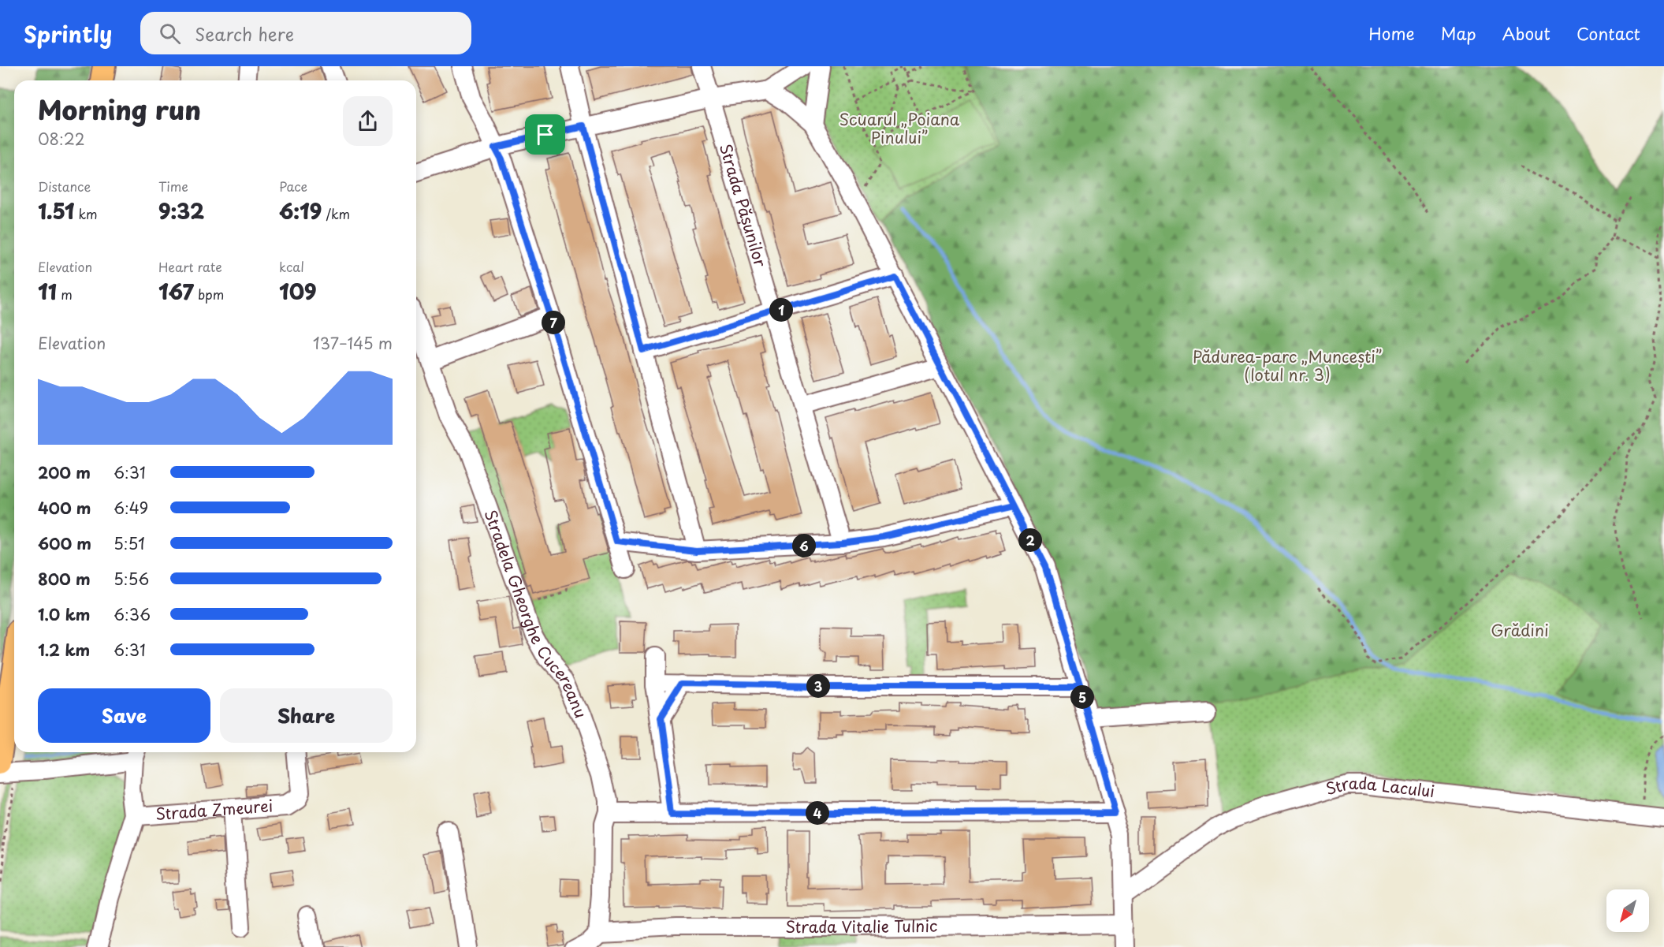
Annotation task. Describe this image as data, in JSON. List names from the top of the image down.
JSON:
{
  "streets": {
    "street": [
      "Strada Pășunilor",
      "Stradela Gheorghe Cucereanu",
      "Strada Lacului",
      "Strada Zmeurei",
      "Strada Vitalie Tulnic"
    ]
  },
  "crossings": [
    ["Stradela Gheorghe Cucereanu", "Strada Vitalie Tulnic"]
  ],
  "parks": ["Scuarul „Poiana Pinului”", "Pădurea-parc „Muncești” (lotul nr. 3)", "Grădini"],
  "north": "bottom left",
  "page": {
    "header": "Sprintly",
    "search": "Search here",
    "nav": [
      "Home",
      "Map",
      "About",
      "Contact"
    ],
    "heading": ["Morning run", "08:22"],
    "stats": [
      ["Distance", "1.51 km"],
      ["Time", "9:32"],
      ["Pace", "6:19 /km"],
      ["Elevation", "11 m"],
      ["Heart rate", "167 bpm"],
      ["kcal", "109"]
    ],
    "pins": [
      "1",
      "7",
      "2",
      "6",
      "3",
      "5",
      "4"
    ],
    "chart": ["Elevation", "137–145 m"],
    "list": [
      {
        "name": "200 m",
        "note": "6:31"
      },
      {
        "name": "400 m",
        "note": "6:49"
      },
      {
        "name": "600 m",
        "note": "5:51"
      },
      {
        "name": "800 m",
        "note": "5:56"
      },
      {
        "name": "1.0 km",
        "note": "6:36"
      },
      {
        "name": "1.2 km",
        "note": "6:31"
      }
    ],
    "buttons": ["Save", "Share"]
  }
}
